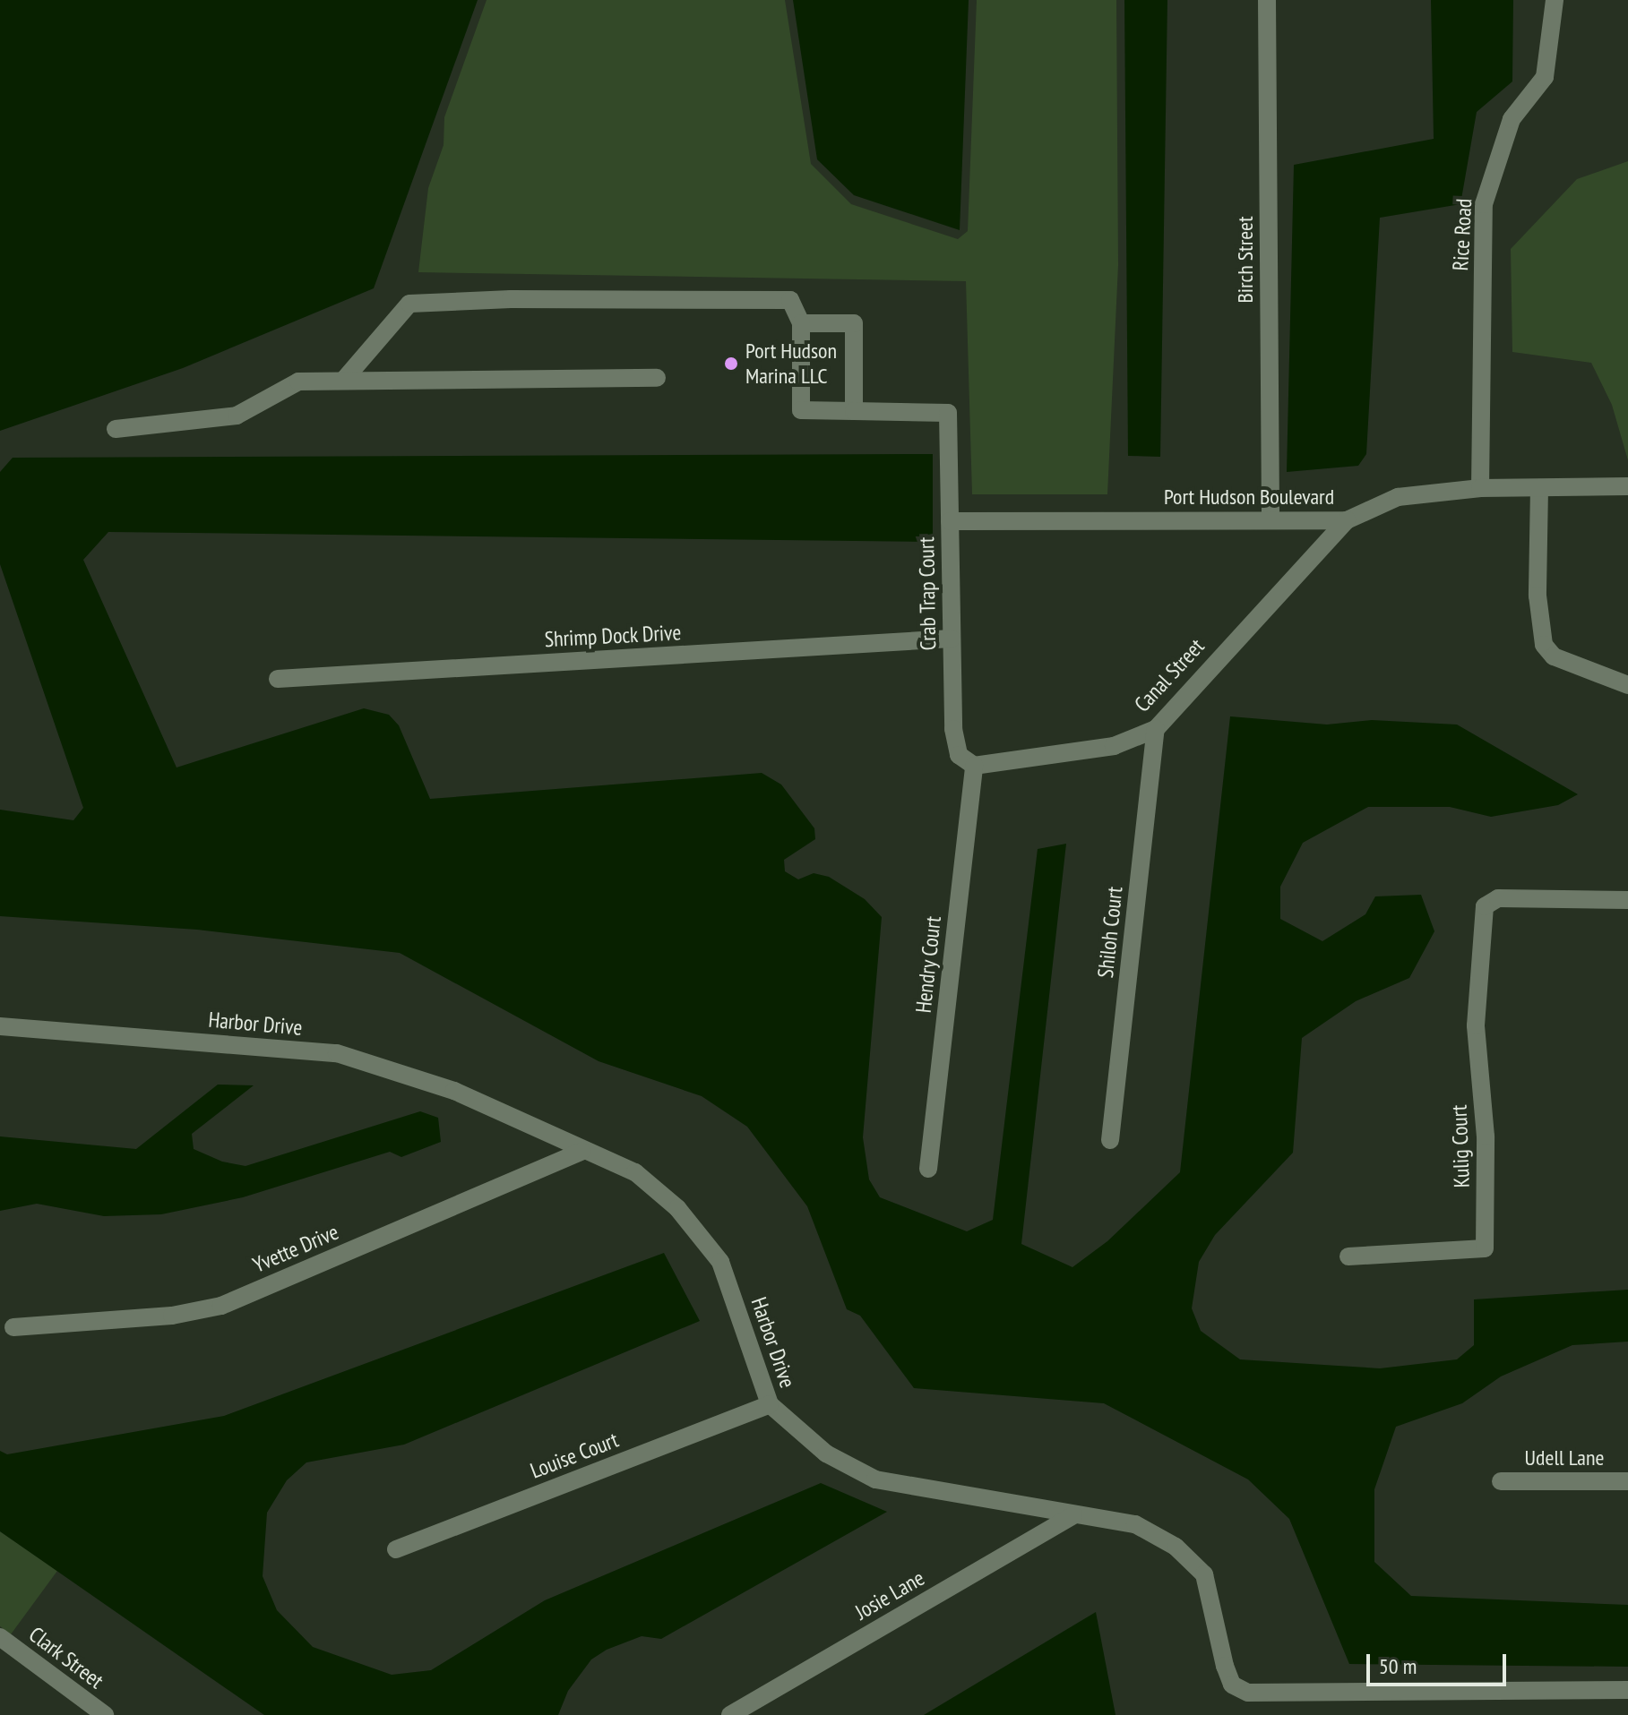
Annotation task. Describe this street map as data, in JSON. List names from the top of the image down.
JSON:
{
  "streets": {
    "street": [
      "Rice Road",
      "Birch Street",
      "Port Hudson Boulevard",
      "Crab Trap Court",
      "Shrimp Dock Drive",
      "Canal Street",
      "Shiloh Court",
      "Hendry Court",
      "Harbor Drive",
      "Kulig Court",
      "Yvette Drive",
      "Louise Court",
      "Udell Lane",
      "Josie Lane",
      "Clark Street"
    ]
  },
  "crossings": [
    ["Rice Road", "Port Hudson Boulevard"],
    ["Birch Street", "Port Hudson Boulevard"],
    ["Port Hudson Boulevard", "Crab Trap Court"],
    ["Port Hudson Boulevard", "Canal Street"],
    ["Crab Trap Court", "Shrimp Dock Drive"],
    ["Crab Trap Court", "Canal Street"],
    ["Crab Trap Court", "Hendry Court"],
    ["Canal Street", "Shiloh Court"],
    ["Canal Street", "Hendry Court"],
    ["Harbor Drive", "Yvette Drive"],
    ["Harbor Drive", "Louise Court"],
    ["Harbor Drive", "Josie Lane"]
  ],
  "places": ["Port Hudson Marina LLC"],
  "scale_bar": "50 m"
}
